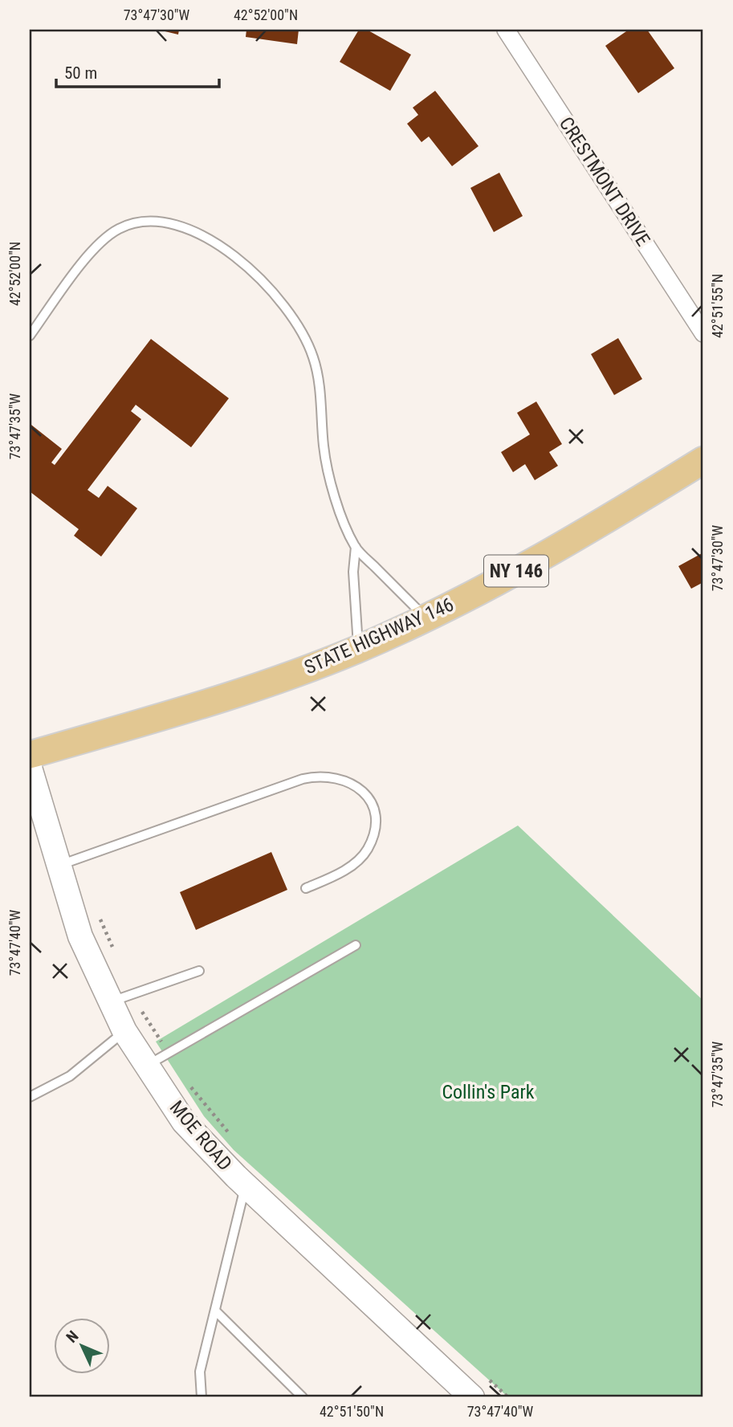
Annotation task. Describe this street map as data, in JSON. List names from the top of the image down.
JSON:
{
  "streets": {
    "main road": ["NY 146", "STATE HIGHWAY 146"],
    "street": ["CRESTMONT DRIVE", "MOE ROAD"]
  },
  "parks": ["Collin's Park"],
  "scale_bar": "50 m",
  "north": "top left",
  "coordinates": [
    "73°47'30\"W",
    "42°52'00\"N",
    "42°51'55\"N",
    "73°47'35\"W",
    "73°47'40\"W",
    "42°51'50\"N"
  ]
}
